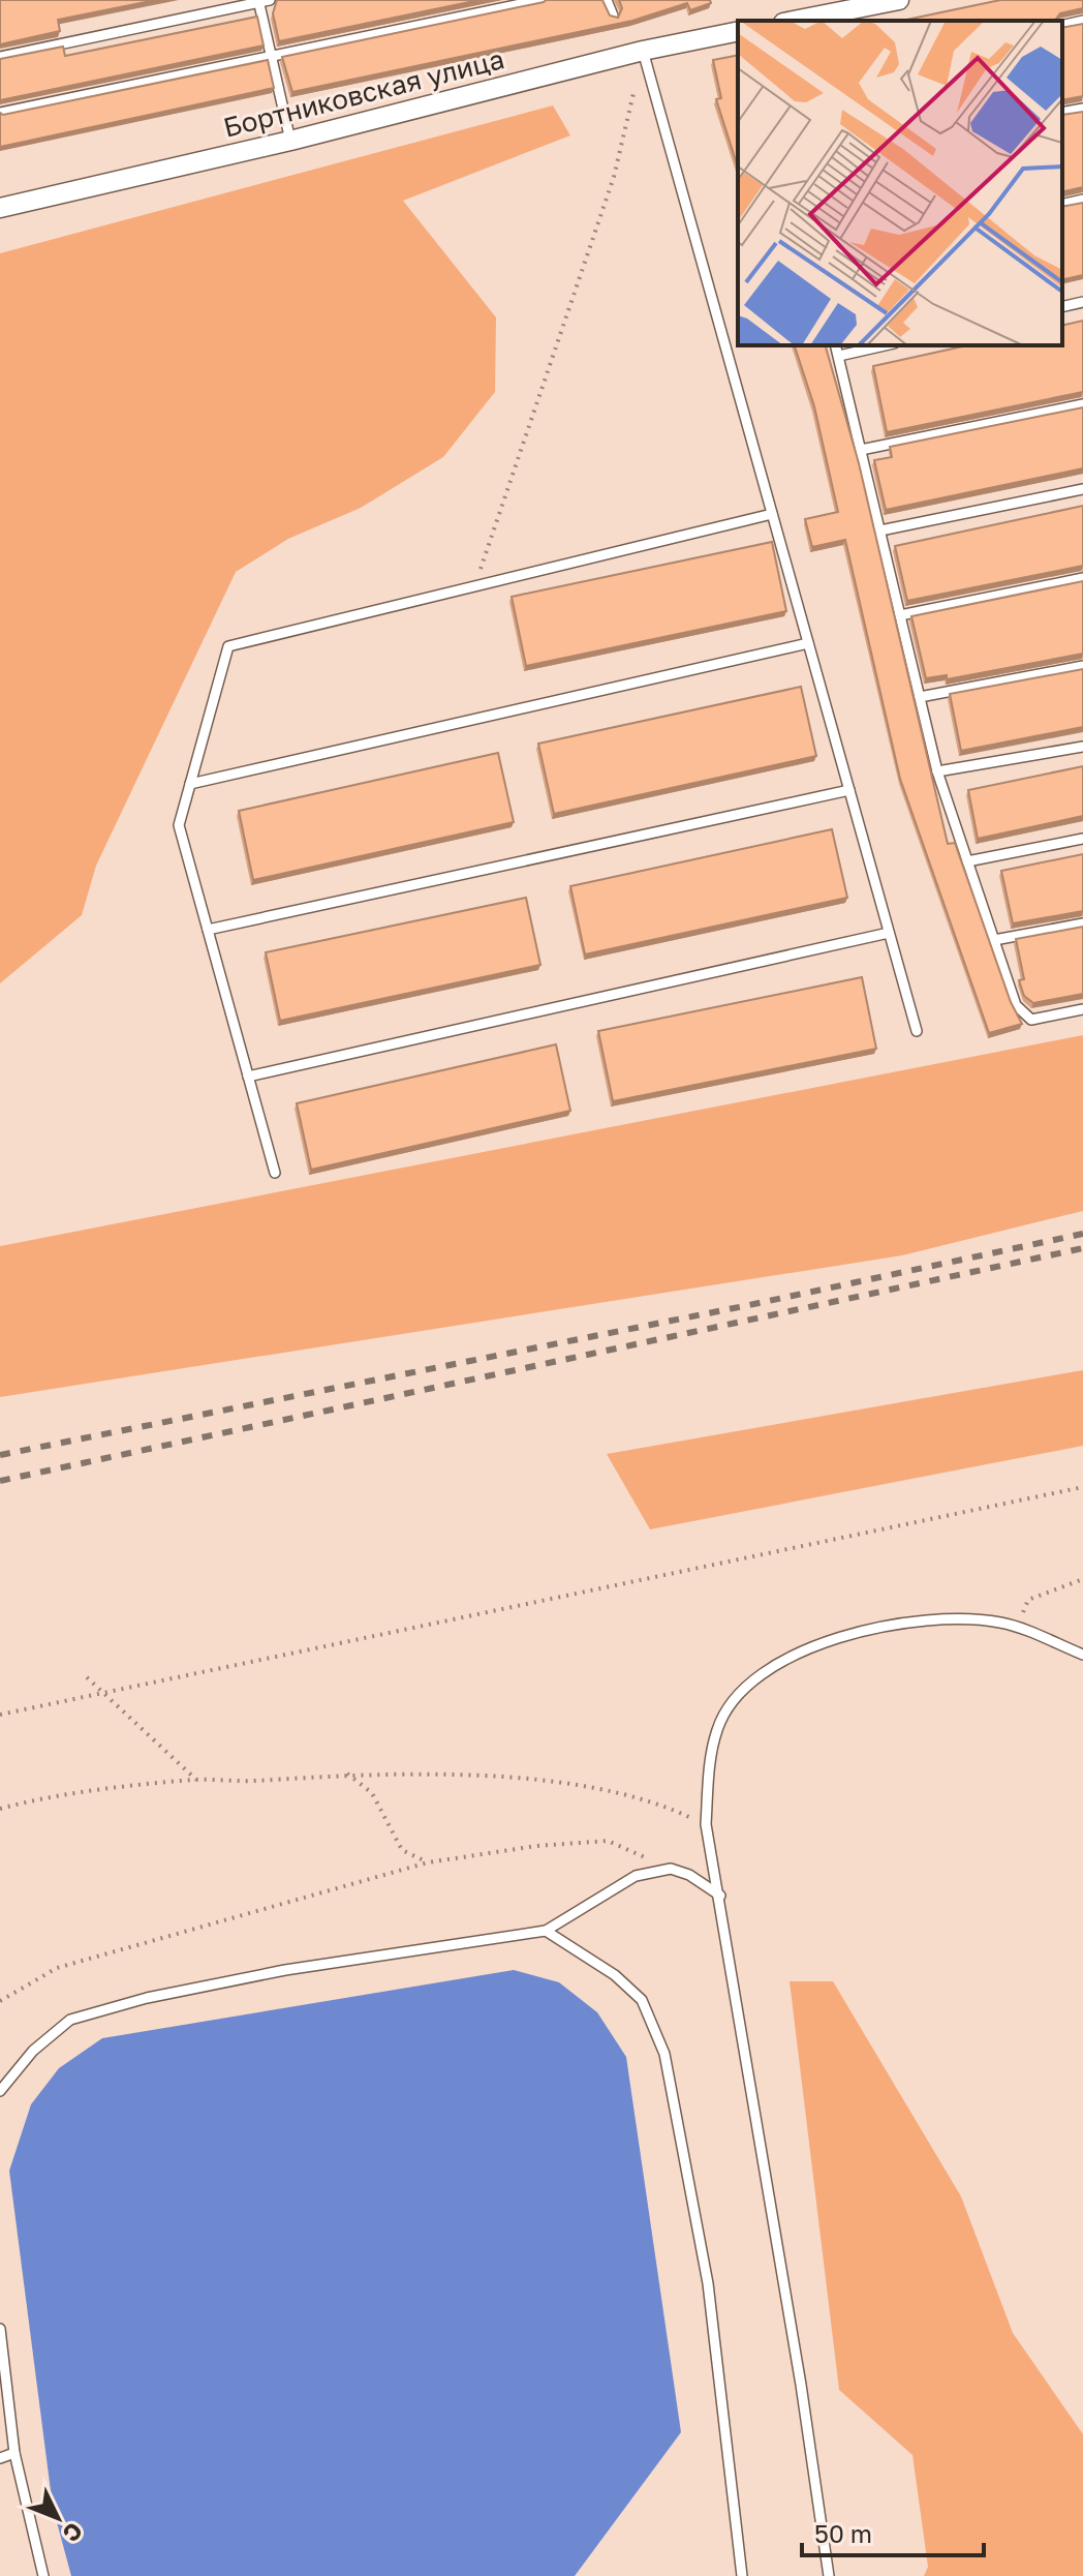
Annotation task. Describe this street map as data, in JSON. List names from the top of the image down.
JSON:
{
  "streets": {
    "street": ["Бортниковская улица"]
  },
  "scale_bar": "50 m",
  "north": "bottom right"
}
